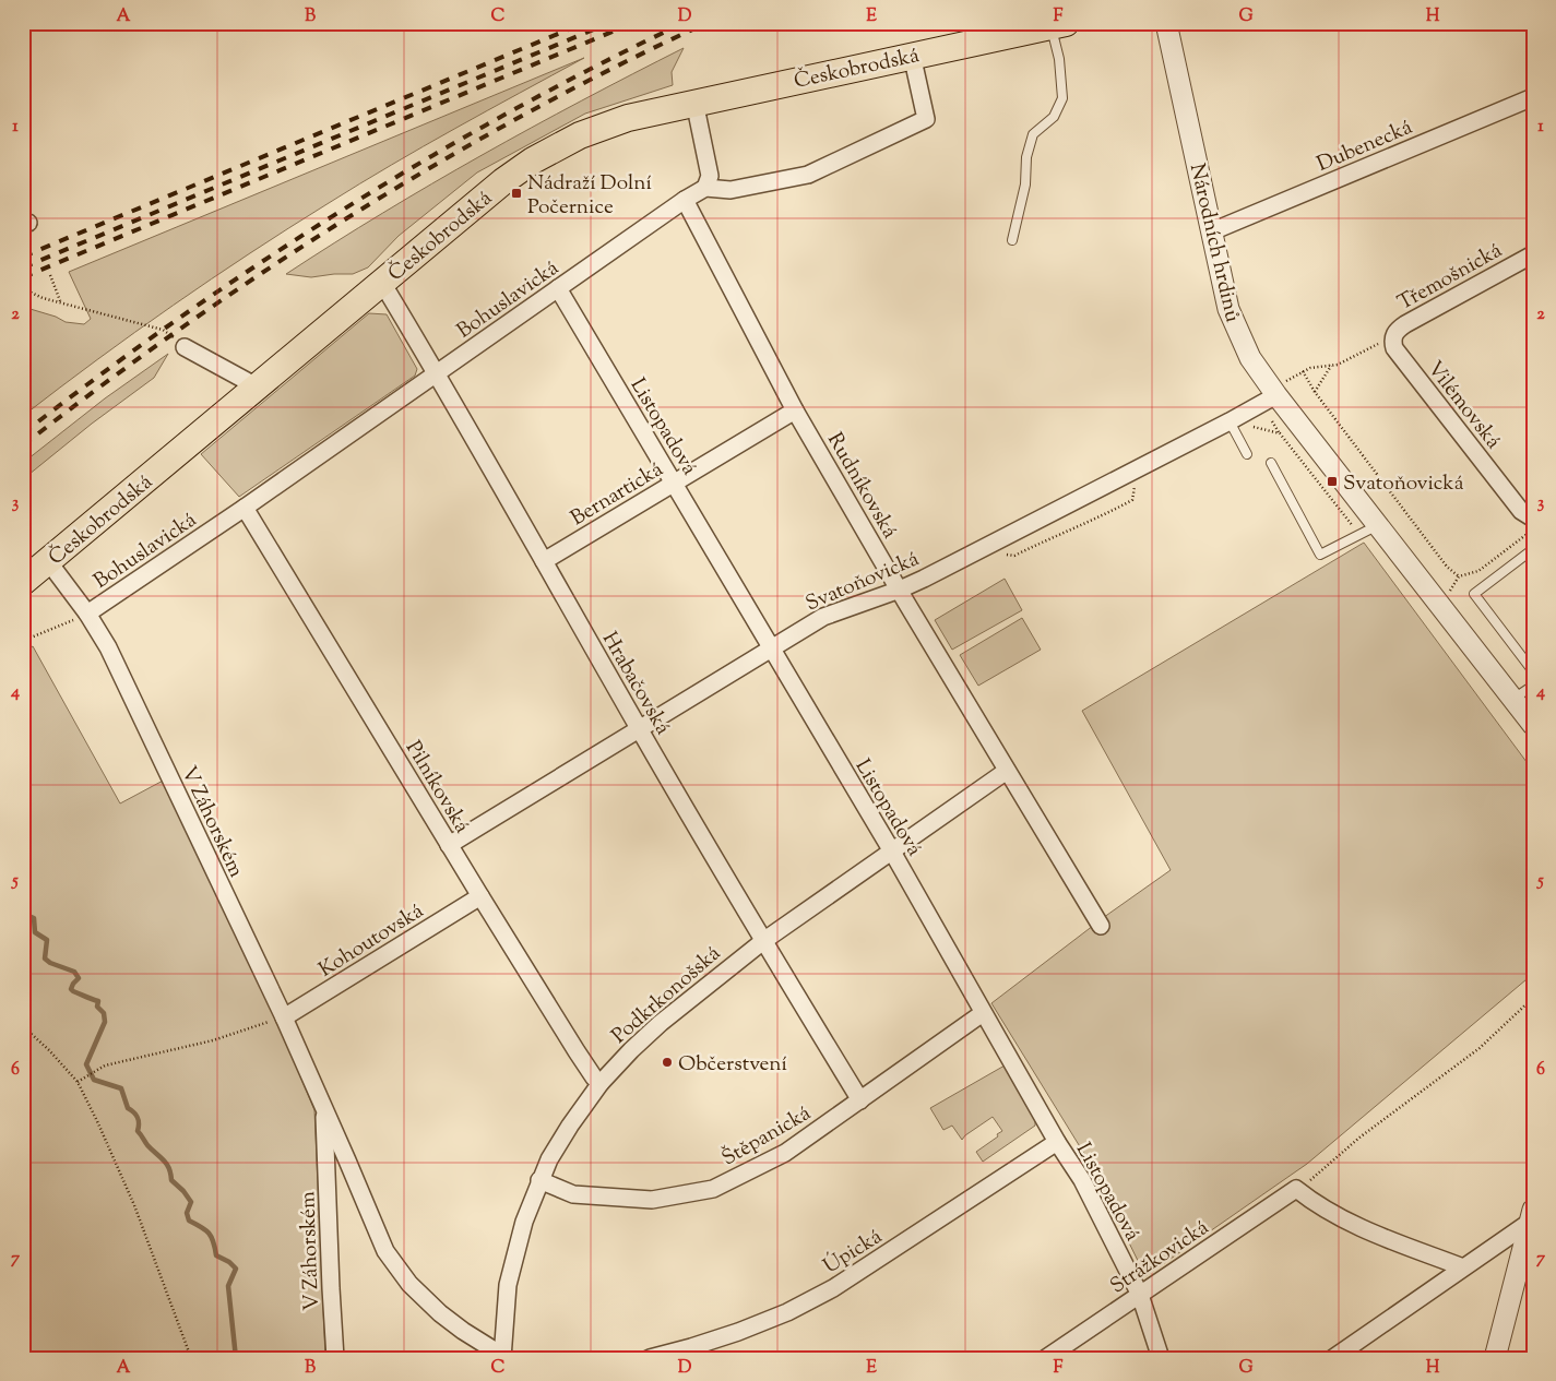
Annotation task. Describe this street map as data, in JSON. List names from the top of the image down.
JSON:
{
  "streets": {
    "main road": ["Českobrodská"],
    "street": [
      "Dubenecká",
      "Národních hrdinů",
      "Třemošnická",
      "Bohuslavická",
      "Vilémovská",
      "Listopadová",
      "Rudníkovská",
      "Bernartická",
      "Svatoňovická",
      "Hrabačovská",
      "Pilníkovská",
      "V Záhorském",
      "Kohoutovská",
      "Podkrkonošská",
      "Štěpanická",
      "Úpická",
      "Strážkovická"
    ]
  },
  "crossings": [
    ["Českobrodská", "Hrabačovská"],
    ["Českobrodská", "V Záhorském"],
    ["Dubenecká", "Národních hrdinů"],
    ["Národních hrdinů", "Svatoňovická"],
    ["Třemošnická", "Vilémovská"],
    ["Bohuslavická", "Listopadová"],
    ["Bohuslavická", "Rudníkovská"],
    ["Bohuslavická", "Hrabačovská"],
    ["Bohuslavická", "Pilníkovská"],
    ["Bohuslavická", "V Záhorském"],
    ["Listopadová", "Bernartická"],
    ["Listopadová", "Svatoňovická"],
    ["Listopadová", "Podkrkonošská"],
    ["Listopadová", "Štěpanická"],
    ["Listopadová", "Úpická"],
    ["Listopadová", "Strážkovická"],
    ["Rudníkovská", "Bernartická"],
    ["Rudníkovská", "Svatoňovická"],
    ["Rudníkovská", "Podkrkonošská"],
    ["Bernartická", "Hrabačovská"],
    ["Svatoňovická", "Hrabačovská"],
    ["Svatoňovická", "Pilníkovská"],
    ["Hrabačovská", "Podkrkonošská"],
    ["Hrabačovská", "Štěpanická"],
    ["Pilníkovská", "Kohoutovská"],
    ["Pilníkovská", "Podkrkonošská"],
    ["V Záhorském", "Kohoutovská"],
    ["V Záhorském", "Podkrkonošská"],
    ["Podkrkonošská", "Štěpanická"]
  ],
  "places": {
    "transit": ["Nádraží Dolní Počernice", "Svatoňovická"],
    "other": ["Občerstvení"]
  },
  "grid": {
    "columns": [
      "A",
      "B",
      "C",
      "D",
      "E",
      "F",
      "G",
      "H"
    ],
    "rows": [
      "1",
      "2",
      "3",
      "4",
      "5",
      "6",
      "7"
    ]
  }
}
